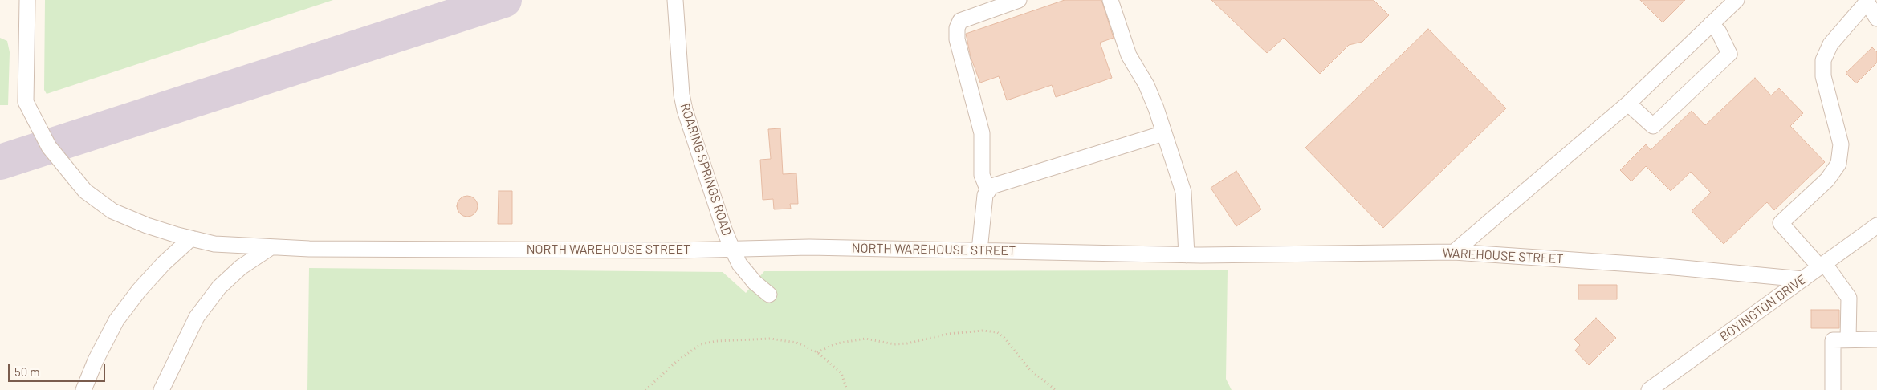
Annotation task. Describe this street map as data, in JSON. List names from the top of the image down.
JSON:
{
  "streets": {
    "street": [
      "ROARING SPRINGS ROAD",
      "NORTH WAREHOUSE STREET",
      "WAREHOUSE STREET",
      "BOYINGTON DRIVE"
    ]
  },
  "crossings": [
    ["ROARING SPRINGS ROAD", "NORTH WAREHOUSE STREET"],
    ["NORTH WAREHOUSE STREET", "WAREHOUSE STREET"],
    ["WAREHOUSE STREET", "BOYINGTON DRIVE"]
  ],
  "scale_bar": "50 m"
}
